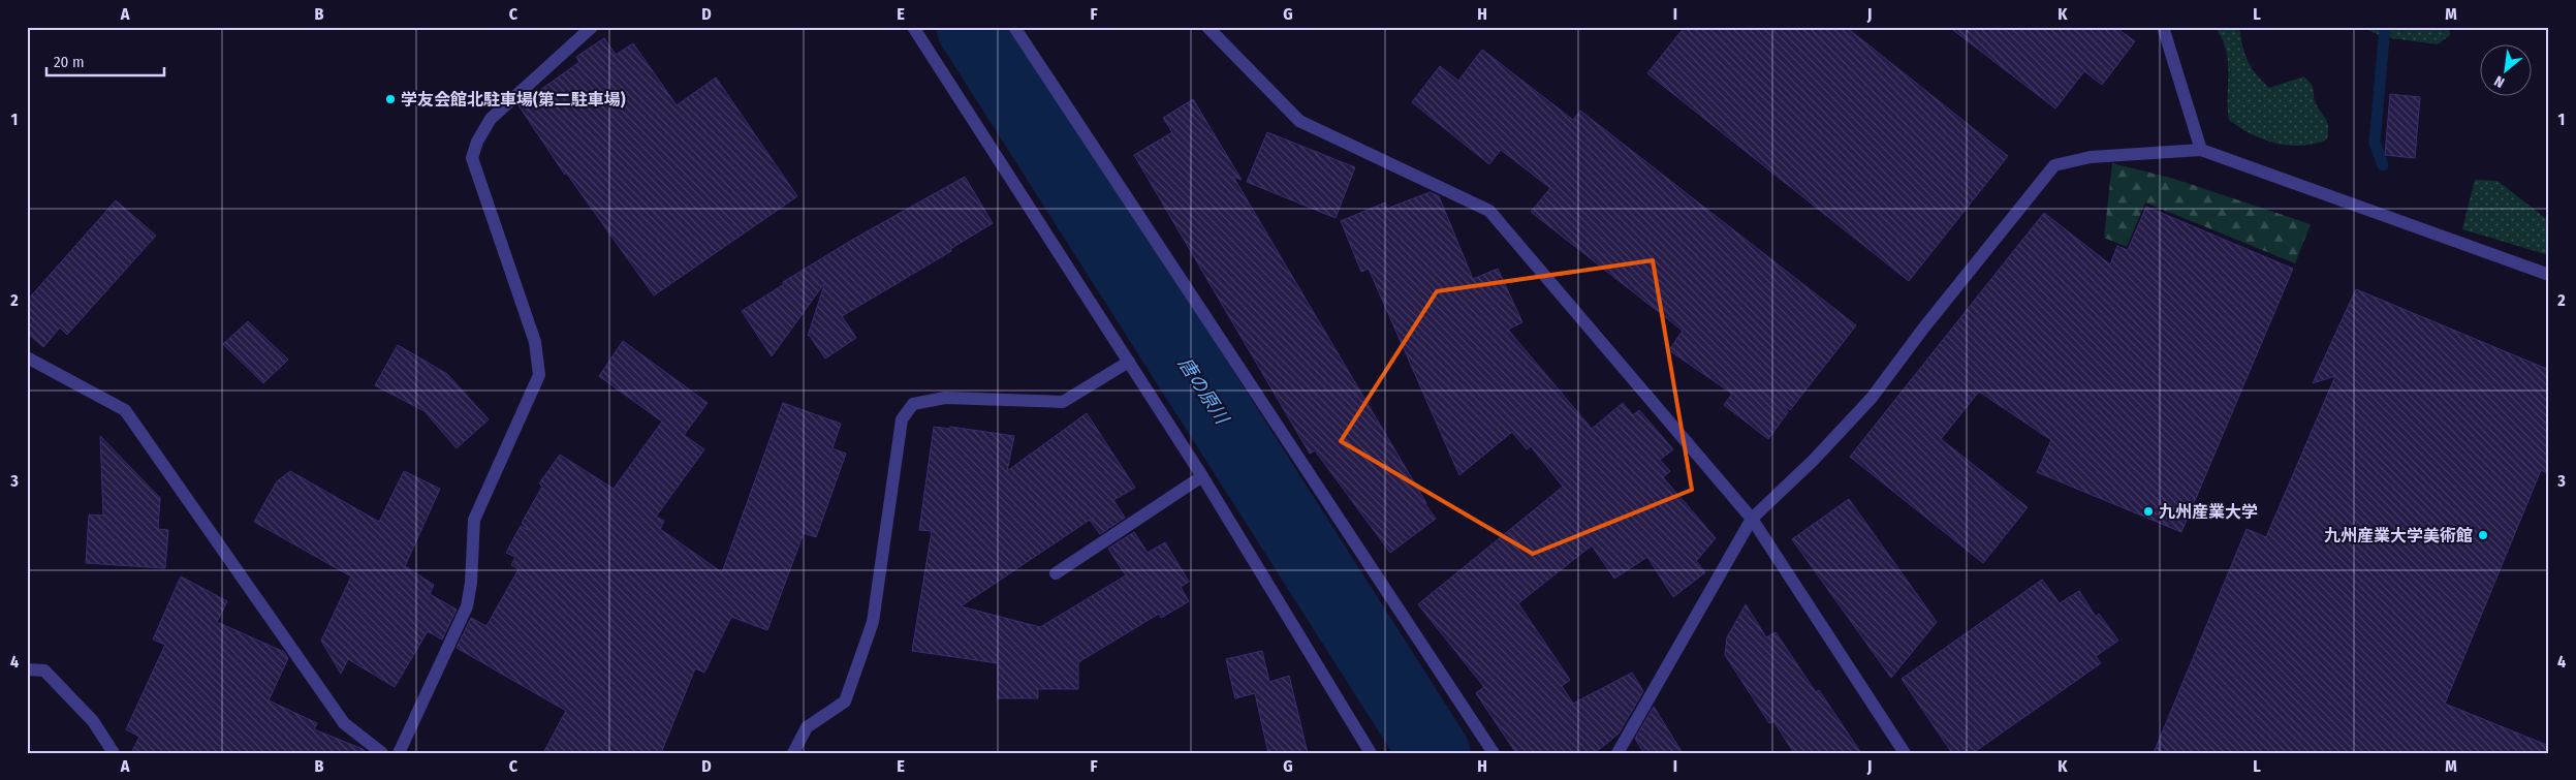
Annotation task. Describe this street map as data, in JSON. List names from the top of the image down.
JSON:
{
  "water": ["唐の原川"],
  "places": ["学友会館北駐車場(第二駐車場)", "九州産業大学", "九州産業大学美術館"],
  "scale_bar": "20 m",
  "north": "bottom left",
  "grid": {
    "columns": [
      "A",
      "B",
      "C",
      "D",
      "E",
      "F",
      "G",
      "H",
      "I",
      "J",
      "K",
      "L",
      "M"
    ],
    "rows": [
      "1",
      "2",
      "3",
      "4"
    ]
  }
}
